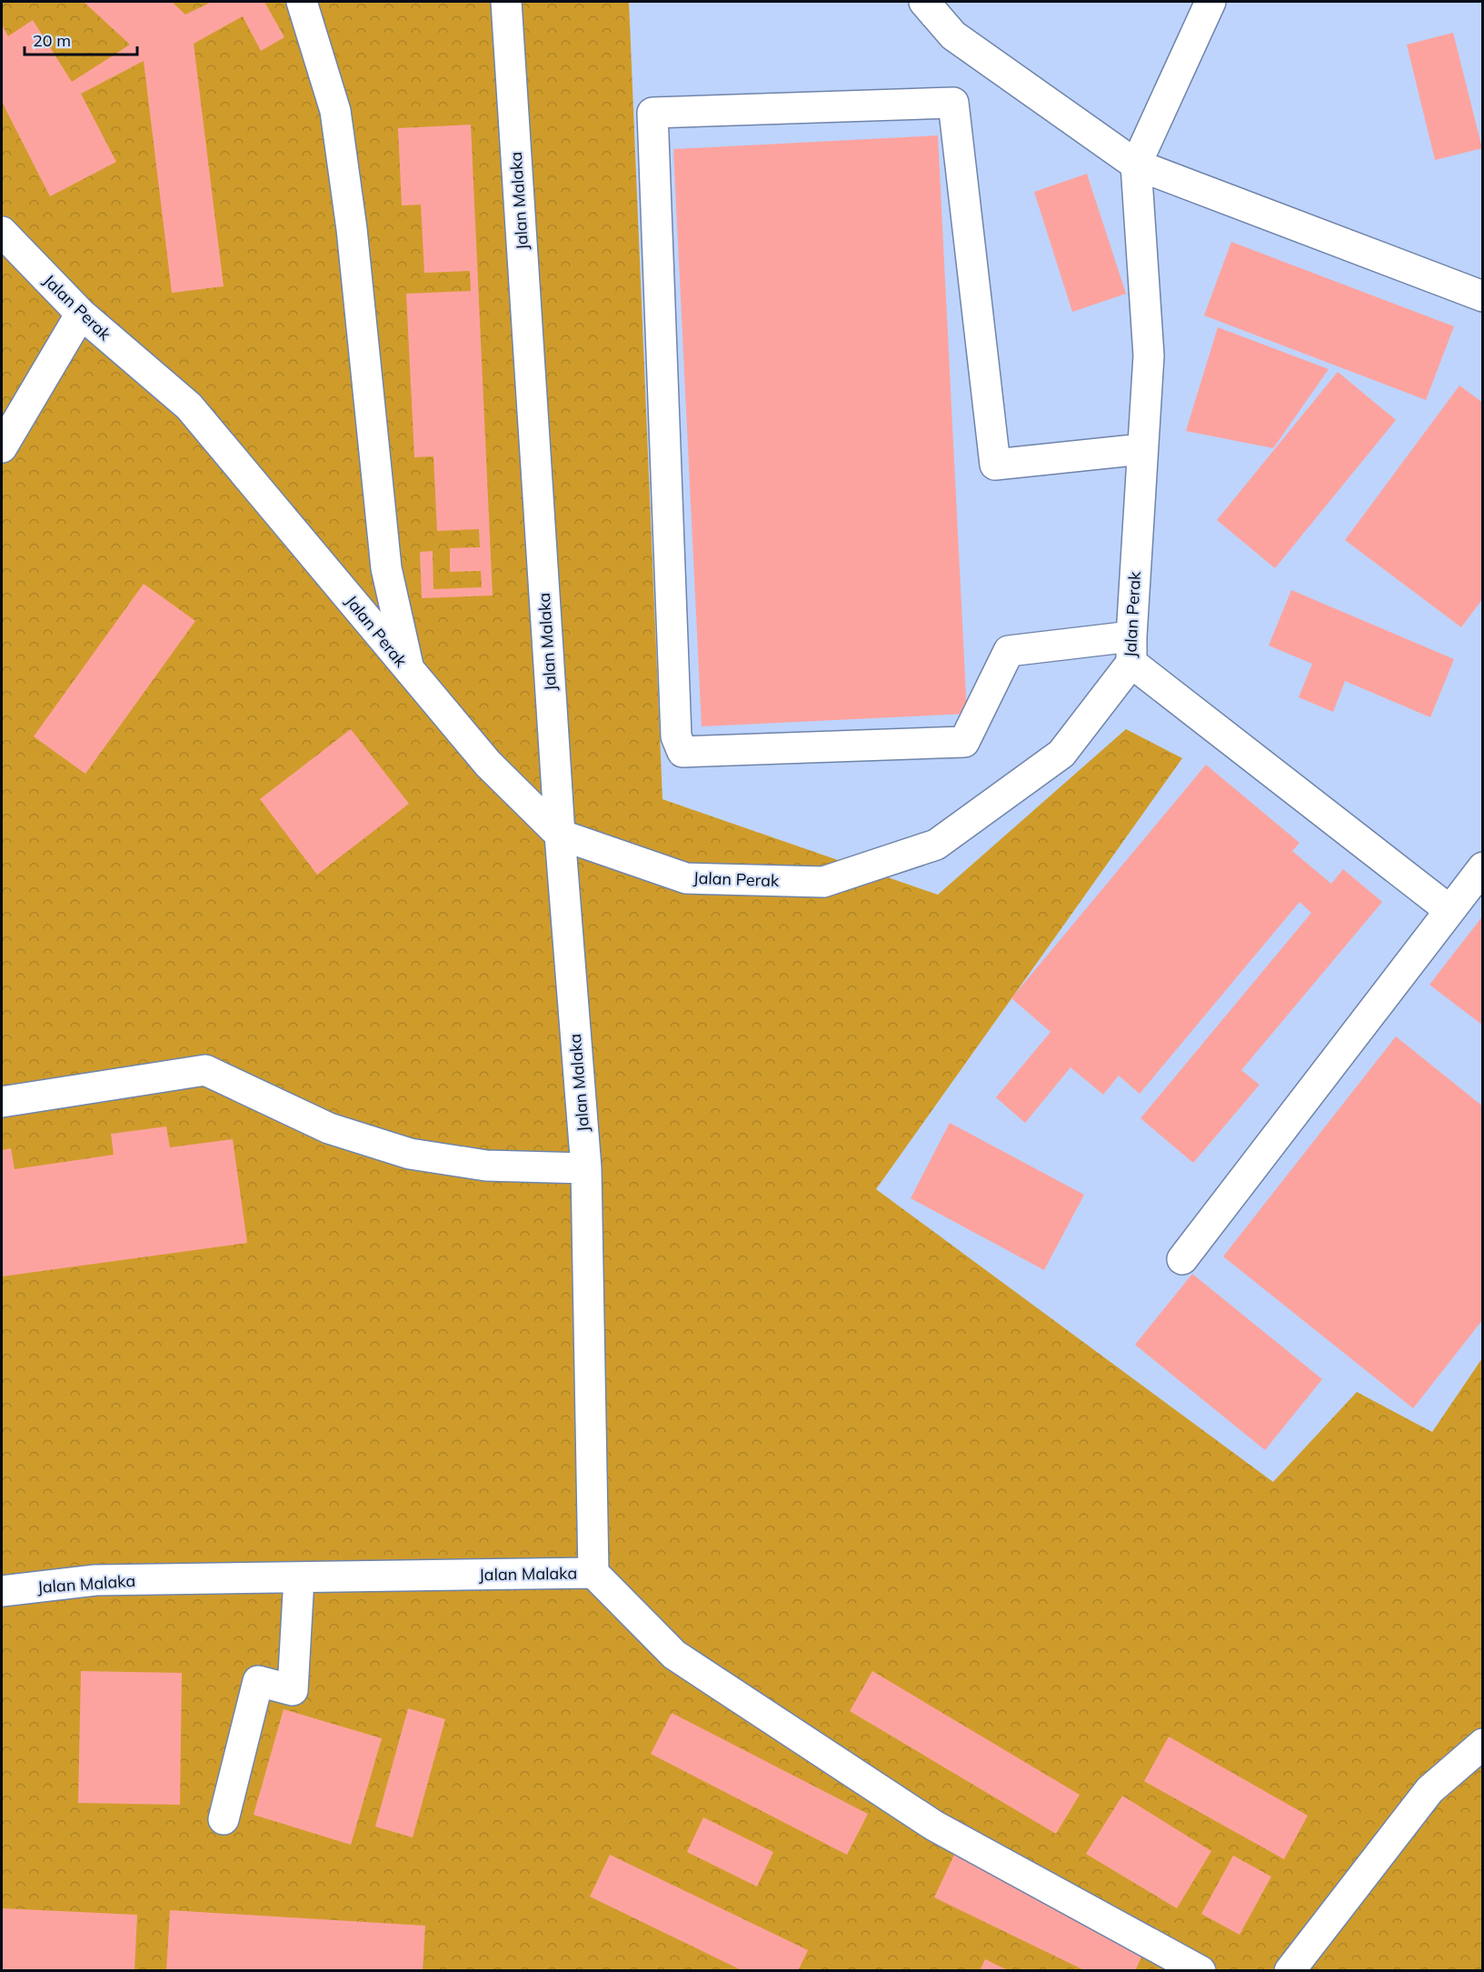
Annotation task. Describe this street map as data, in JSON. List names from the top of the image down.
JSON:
{
  "streets": {
    "street": ["Jalan Malaka", "Jalan Perak"]
  },
  "crossings": [
    ["Jalan Malaka", "Jalan Perak"]
  ],
  "scale_bar": "20 m"
}
